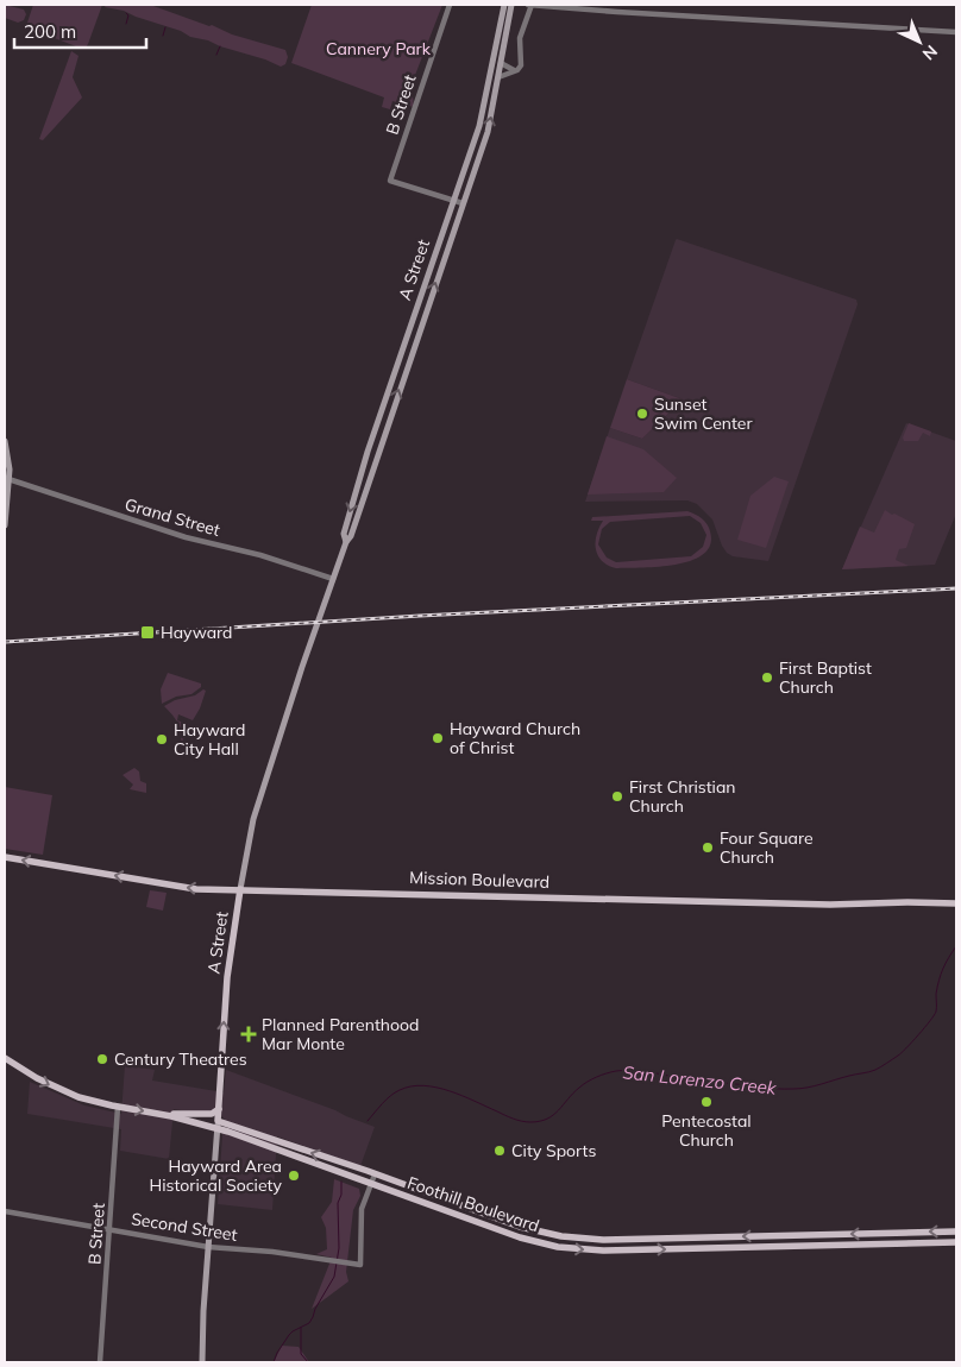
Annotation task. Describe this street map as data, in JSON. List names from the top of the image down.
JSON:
{
  "streets": {
    "main road": ["A Street", "Mission Boulevard", "Foothill Boulevard"],
    "street": ["B Street", "Grand Street", "Second Street"]
  },
  "crossings": [
    ["B Street", "A Street"],
    ["B Street", "Foothill Boulevard"],
    ["B Street", "Second Street"],
    ["A Street", "Grand Street"],
    ["A Street", "Mission Boulevard"],
    ["A Street", "Foothill Boulevard"],
    ["A Street", "Second Street"],
    ["Foothill Boulevard", "Second Street"]
  ],
  "water": ["San Lorenzo Creek"],
  "parks": ["Cannery Park"],
  "places": {
    "other": [
      "Sunset Swim Center",
      "First Baptist Church",
      "Hayward Church of Christ",
      "Hayward City Hall",
      "First Christian Church",
      "Four Square Church",
      "Century Theatres",
      "Pentecostal Church",
      "City Sports",
      "Hayward Area Historical Society"
    ],
    "transit": ["Hayward"],
    "health": ["Planned Parenthood Mar Monte"]
  },
  "scale_bar": "200 m",
  "north": "bottom right"
}
